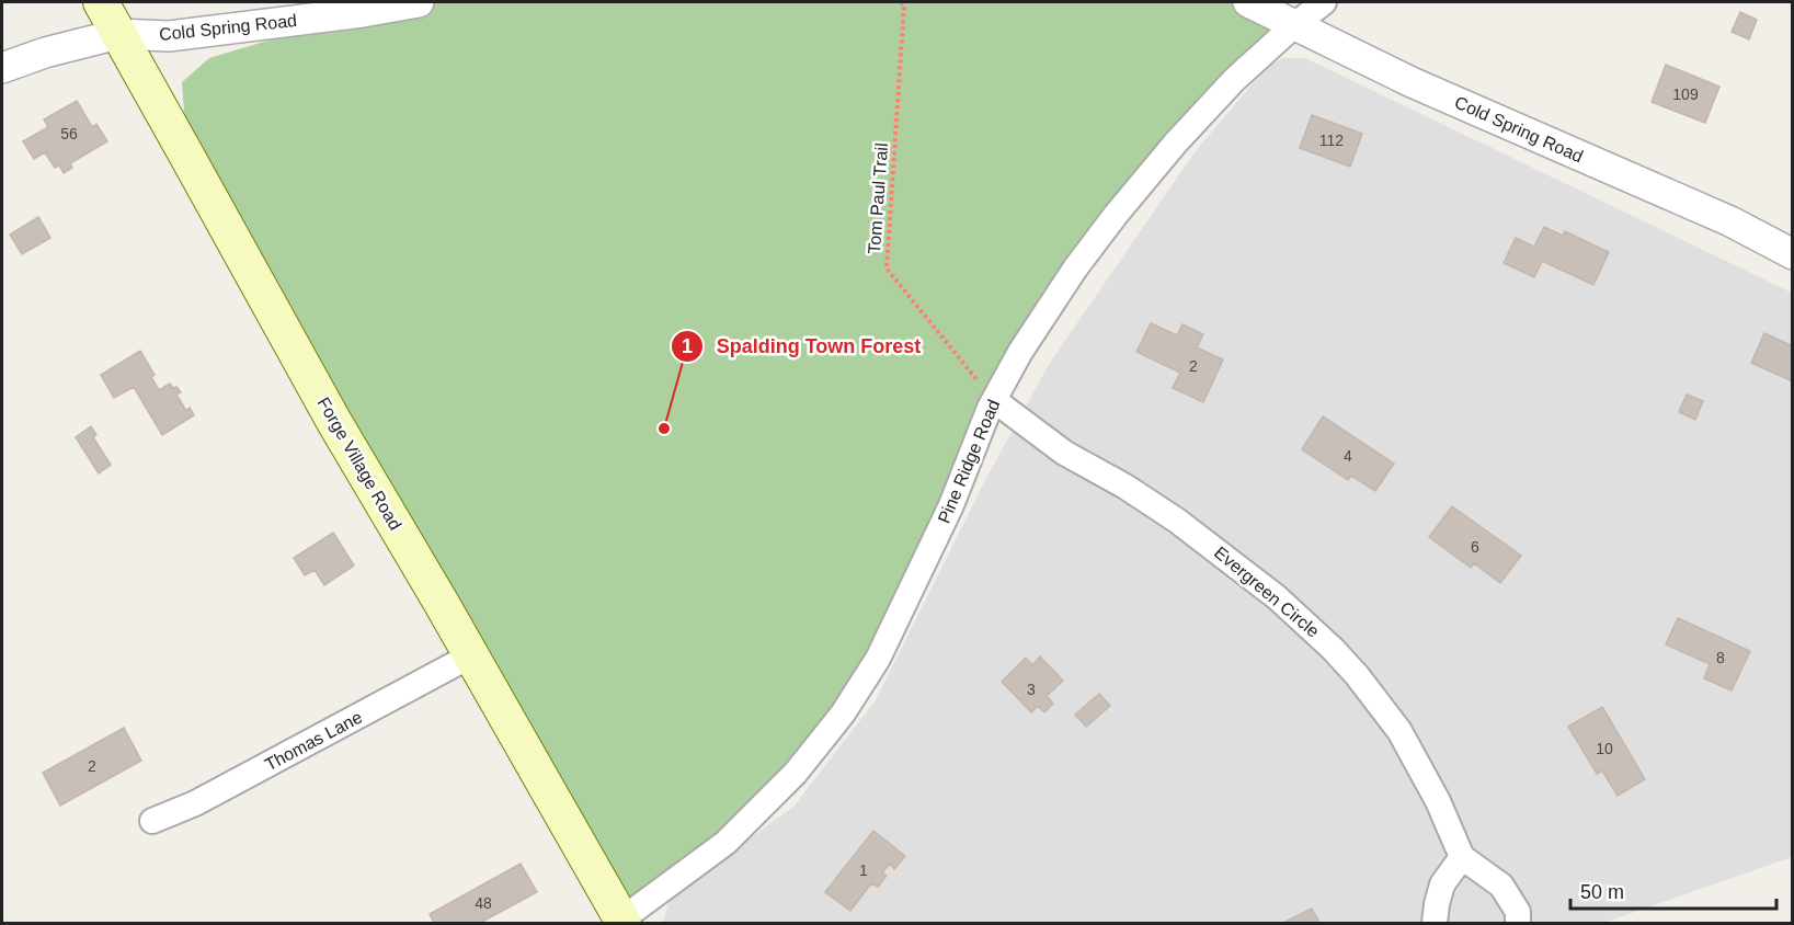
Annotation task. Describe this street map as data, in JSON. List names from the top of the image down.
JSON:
{
  "streets": {
    "main road": ["Forge Village Road"],
    "street": [
      "Cold Spring Road",
      "Pine Ridge Road",
      "Evergreen Circle",
      "Thomas Lane"
    ],
    "path": ["Tom Paul Trail"]
  },
  "crossings": [
    ["Cold Spring Road", "Pine Ridge Road"],
    ["Cold Spring Road", "Forge Village Road"],
    ["Tom Paul Trail", "Pine Ridge Road"],
    ["Tom Paul Trail", "Evergreen Circle"],
    ["Pine Ridge Road", "Forge Village Road"],
    ["Pine Ridge Road", "Evergreen Circle"],
    ["Forge Village Road", "Thomas Lane"]
  ],
  "places": ["Spalding Town Forest"],
  "house_numbers": [
    "109",
    "56",
    "112",
    "2",
    "4",
    "6",
    "8",
    "3",
    "10",
    "2",
    "1",
    "48"
  ],
  "scale_bar": "50 m"
}
